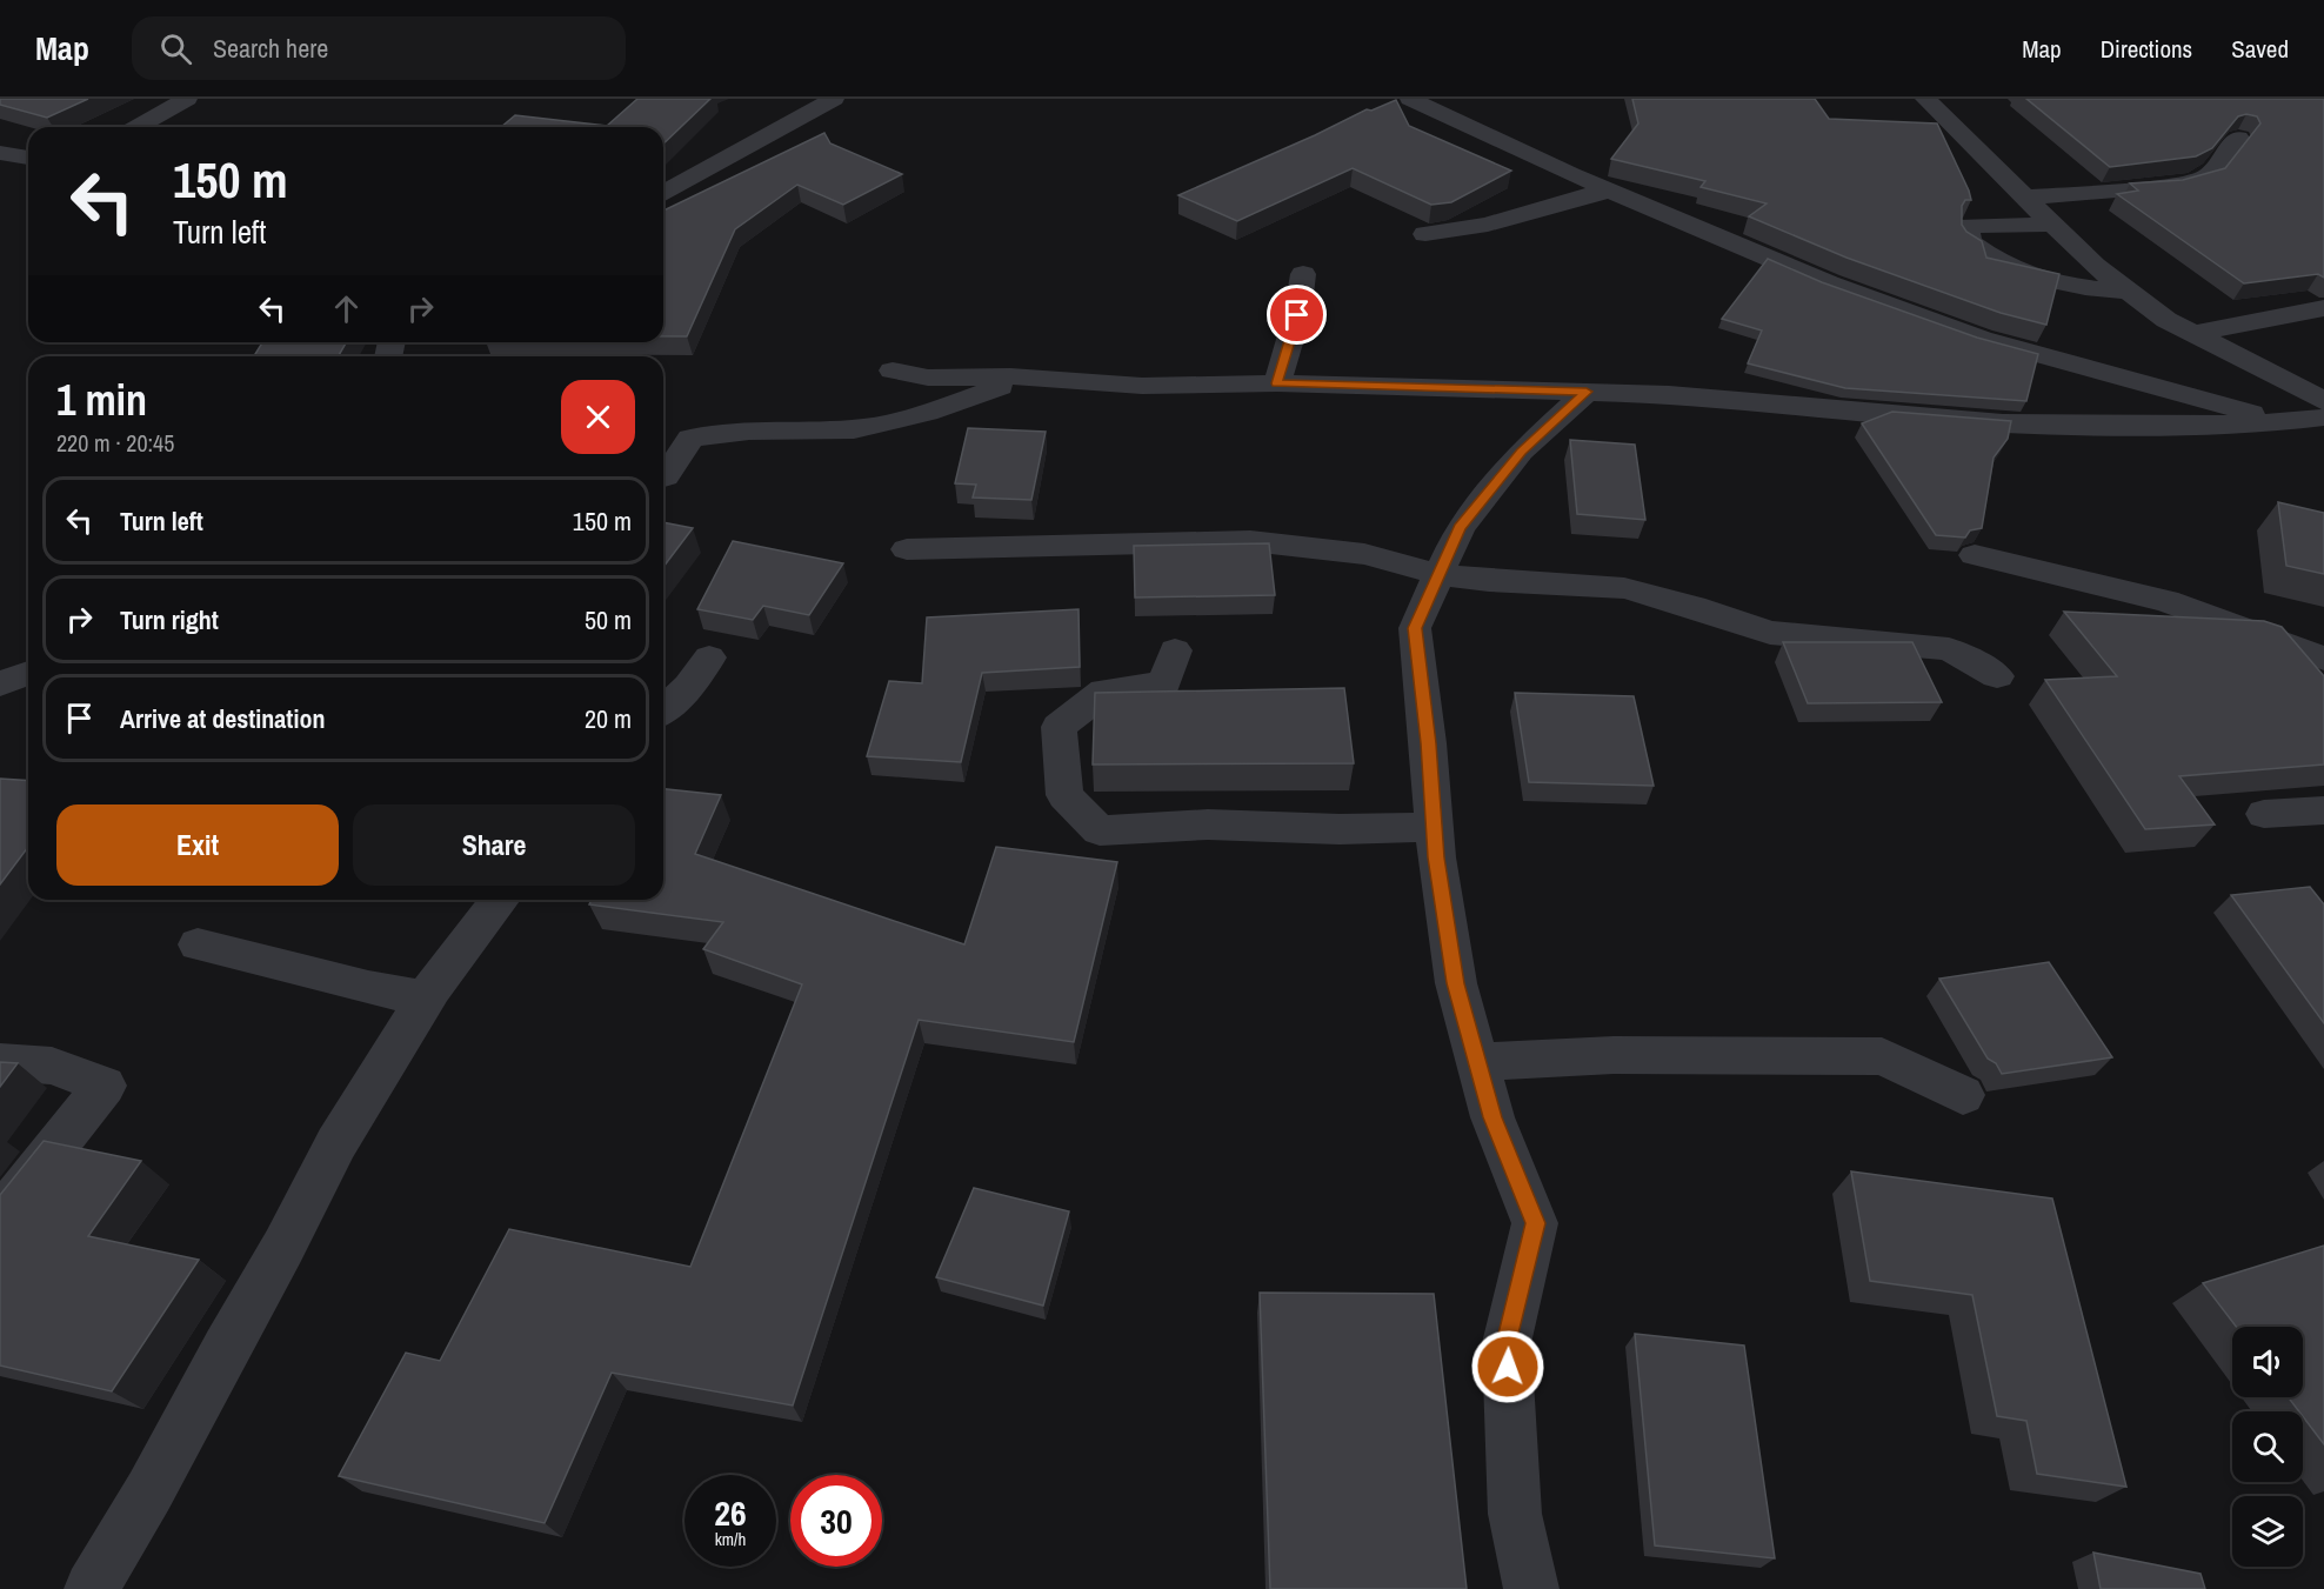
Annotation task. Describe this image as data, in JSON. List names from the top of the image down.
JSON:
{
  "page": {
    "header": "Map",
    "search": "Search here",
    "nav": ["Map", "Directions", "Saved"],
    "turn": ["150 m", "Turn left"],
    "heading": ["1 min", "220 m · 20:45"],
    "list": [
      {
        "name": "Turn left",
        "value": "150 m"
      },
      {
        "name": "Turn right",
        "value": "50 m"
      },
      {
        "name": "Arrive at destination",
        "value": "20 m"
      }
    ],
    "buttons": ["Exit", "Share"],
    "speed": "26 km/h",
    "limit": "30"
  }
}
